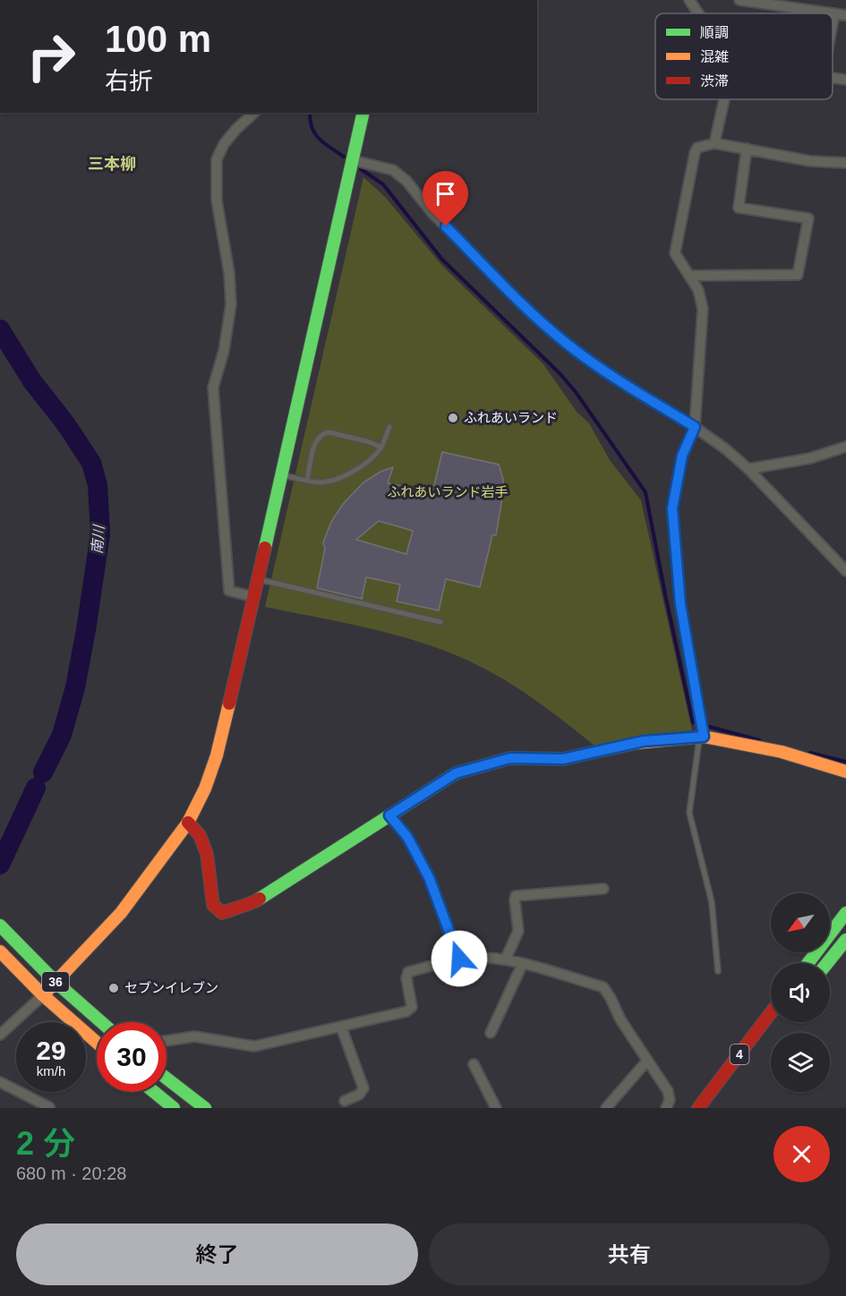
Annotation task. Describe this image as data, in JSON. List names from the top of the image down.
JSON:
{
  "streets": {
    "main road": ["36", "4"]
  },
  "districts": ["三本柳"],
  "water": ["南川"],
  "parks": ["ふれあいランド岩手"],
  "places": ["ふれあいランド", "セブンイレブン"],
  "legend": ["順調", "混雑", "渋滞"],
  "north": "bottom left",
  "page": {
    "turn": ["100 m", "右折"],
    "speed": "29 km/h",
    "limit": "30",
    "heading": ["2 分", "680 m · 20:28"],
    "buttons": ["終了", "共有"]
  }
}
